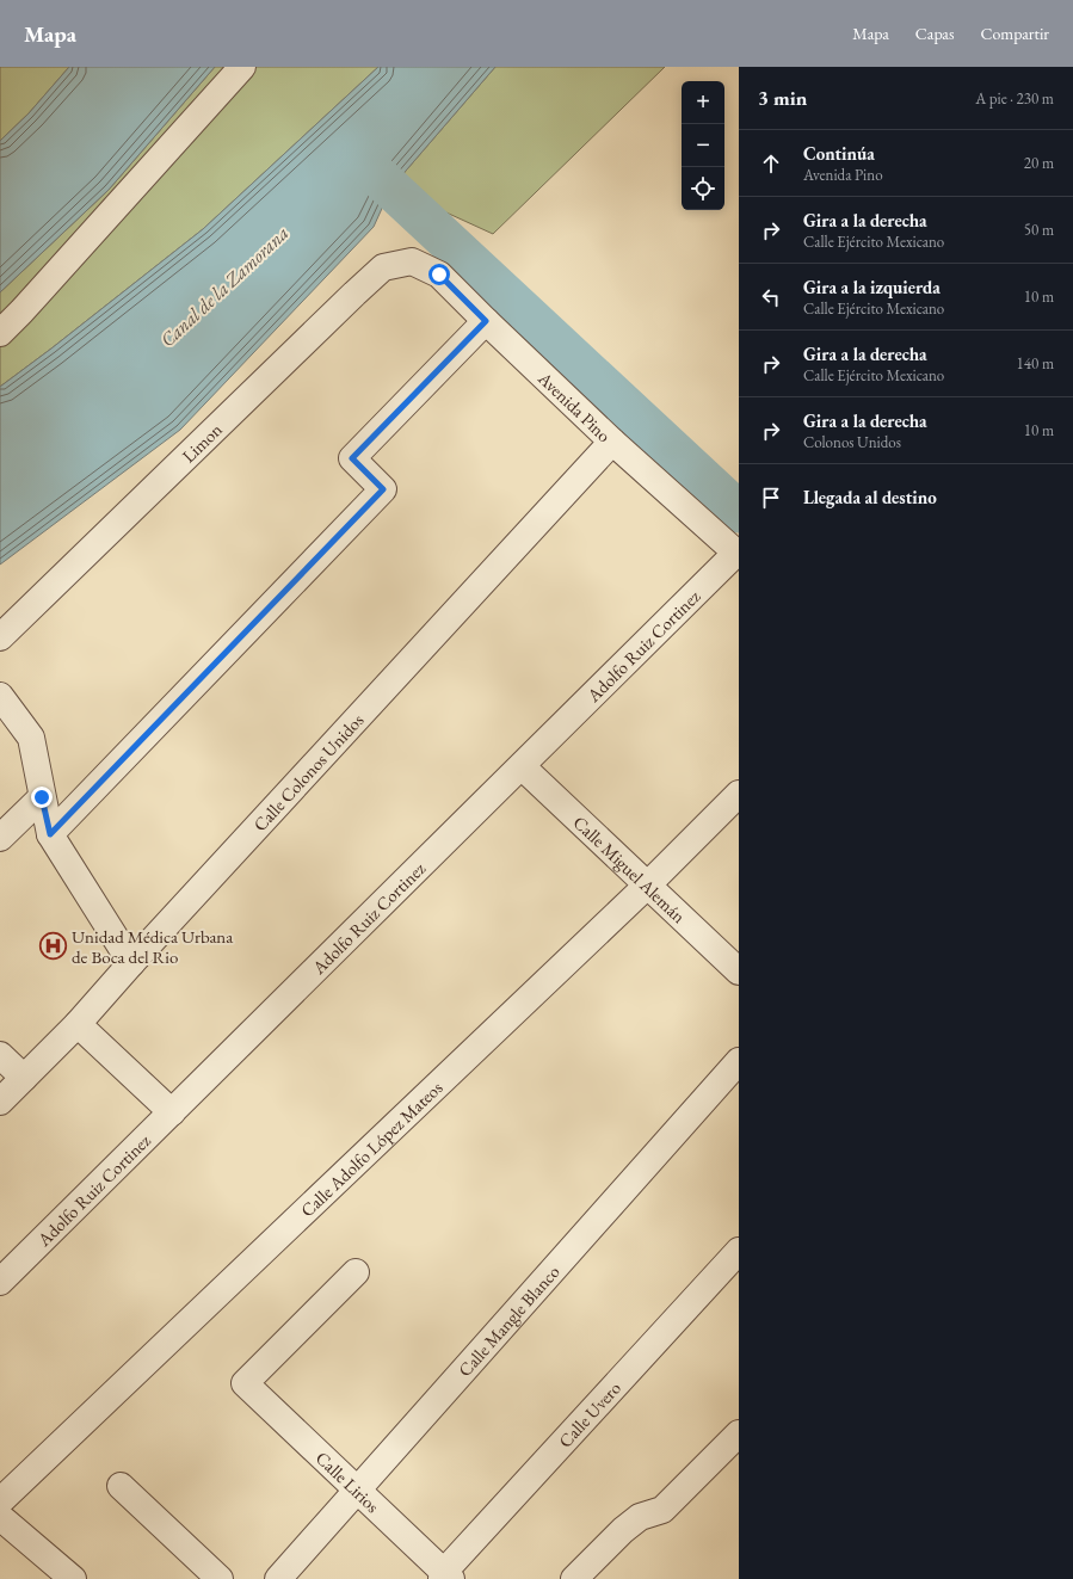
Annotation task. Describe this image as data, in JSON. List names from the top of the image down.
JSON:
{
  "streets": {
    "street": [
      "Avenida Pino",
      "Limon",
      "Adolfo Ruiz Cortinez",
      "Calle Colonos Unidos",
      "Calle Miguel Alemán",
      "Calle Adolfo López Mateos",
      "Calle Mangle Blanco",
      "Calle Uvero",
      "Calle Lirios"
    ]
  },
  "crossings": [
    ["Avenida Pino", "Limon"],
    ["Avenida Pino", "Adolfo Ruiz Cortinez"],
    ["Avenida Pino", "Calle Colonos Unidos"],
    ["Adolfo Ruiz Cortinez", "Calle Miguel Alemán"],
    ["Calle Miguel Alemán", "Calle Adolfo López Mateos"],
    ["Calle Mangle Blanco", "Calle Lirios"],
    ["Calle Uvero", "Calle Lirios"]
  ],
  "water": ["Canal de la Zamorana"],
  "places": {
    "hospital": ["Unidad Médica Urbana de Boca del Rio"]
  },
  "page": {
    "header": "Mapa",
    "nav": ["Mapa", "Capas", "Compartir"],
    "heading": ["3 min", "A pie · 230 m"],
    "map_buttons": ["+", "−"],
    "list": [
      ["Continúa", "Avenida Pino", "20 m"],
      ["Gira a la derecha", "Calle Ejército Mexicano", "50 m"],
      ["Gira a la izquierda", "Calle Ejército Mexicano", "10 m"],
      ["Gira a la derecha", "Calle Ejército Mexicano", "140 m"],
      ["Gira a la derecha", "Colonos Unidos", "10 m"],
      "Llegada al destino"
    ]
  }
}
